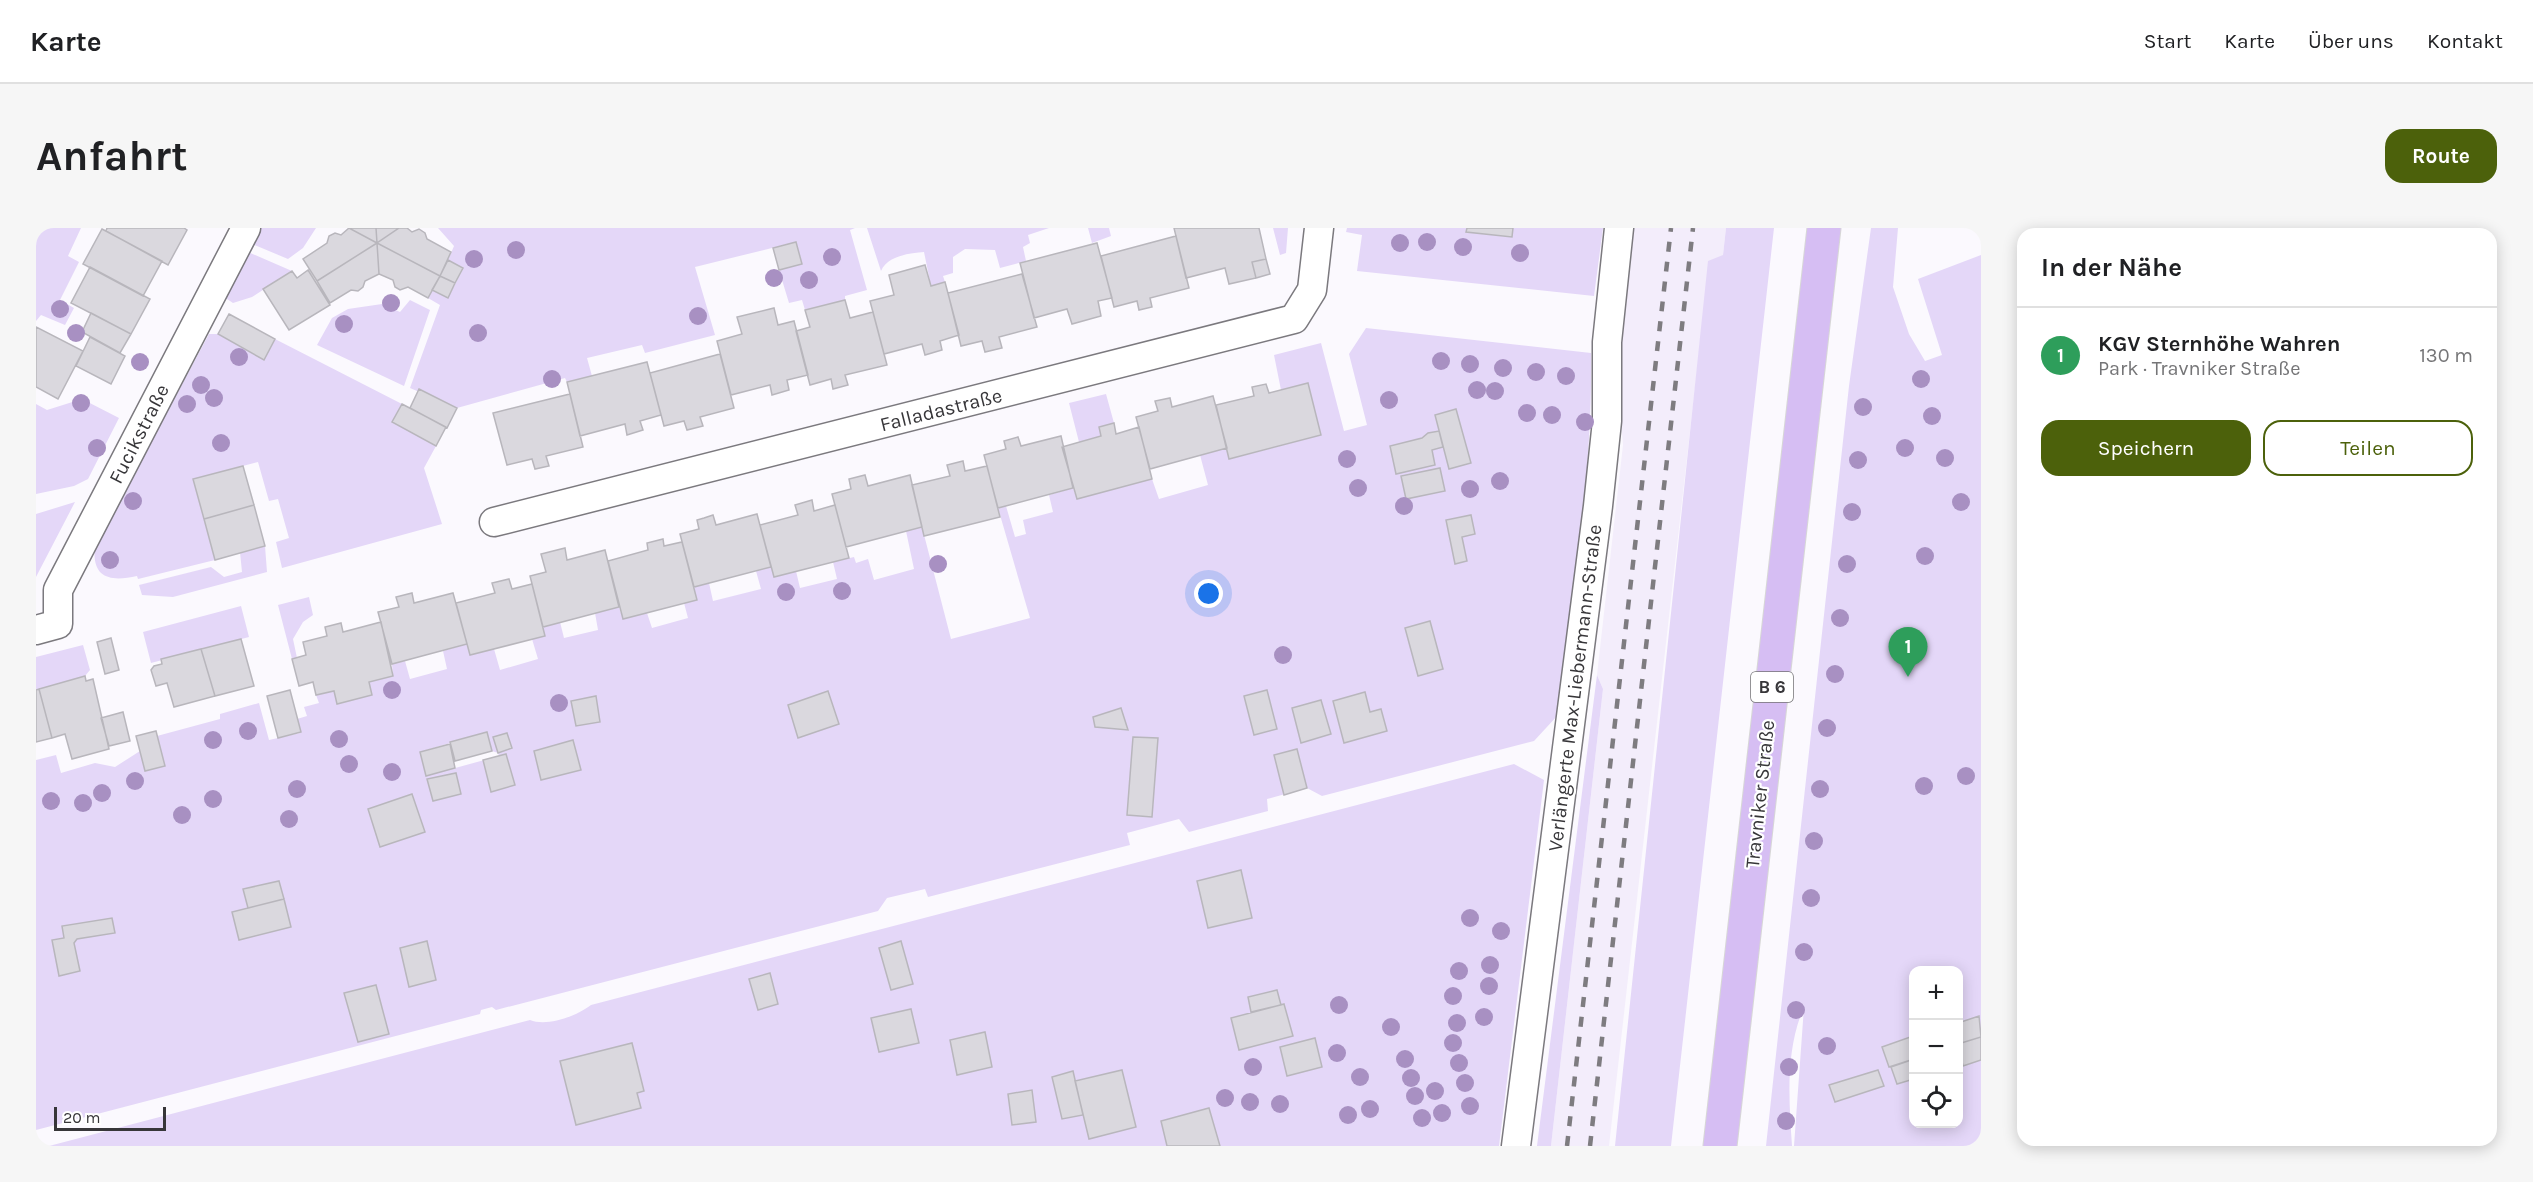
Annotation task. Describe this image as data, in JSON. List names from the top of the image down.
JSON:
{
  "streets": {
    "main road": ["B 6", "Travniker Straße"],
    "street": ["Falladastraße", "Fucikstraße", "Verlängerte Max-Liebermann-Straße"]
  },
  "scale_bar": "20 m",
  "page": {
    "header": "Karte",
    "nav": [
      "Start",
      "Karte",
      "Über uns",
      "Kontakt"
    ],
    "buttons": [
      "Route",
      ["Speichern", "Teilen"]
    ],
    "title": "Anfahrt",
    "heading": "In der Nähe",
    "list": [
      {
        "mark": "1",
        "name": "KGV Sternhöhe Wahren",
        "note": "Park · Travniker Straße",
        "value": "130 m"
      }
    ],
    "pins": "1",
    "map_buttons": ["+", "−"],
    "scale": "20 m"
  }
}
